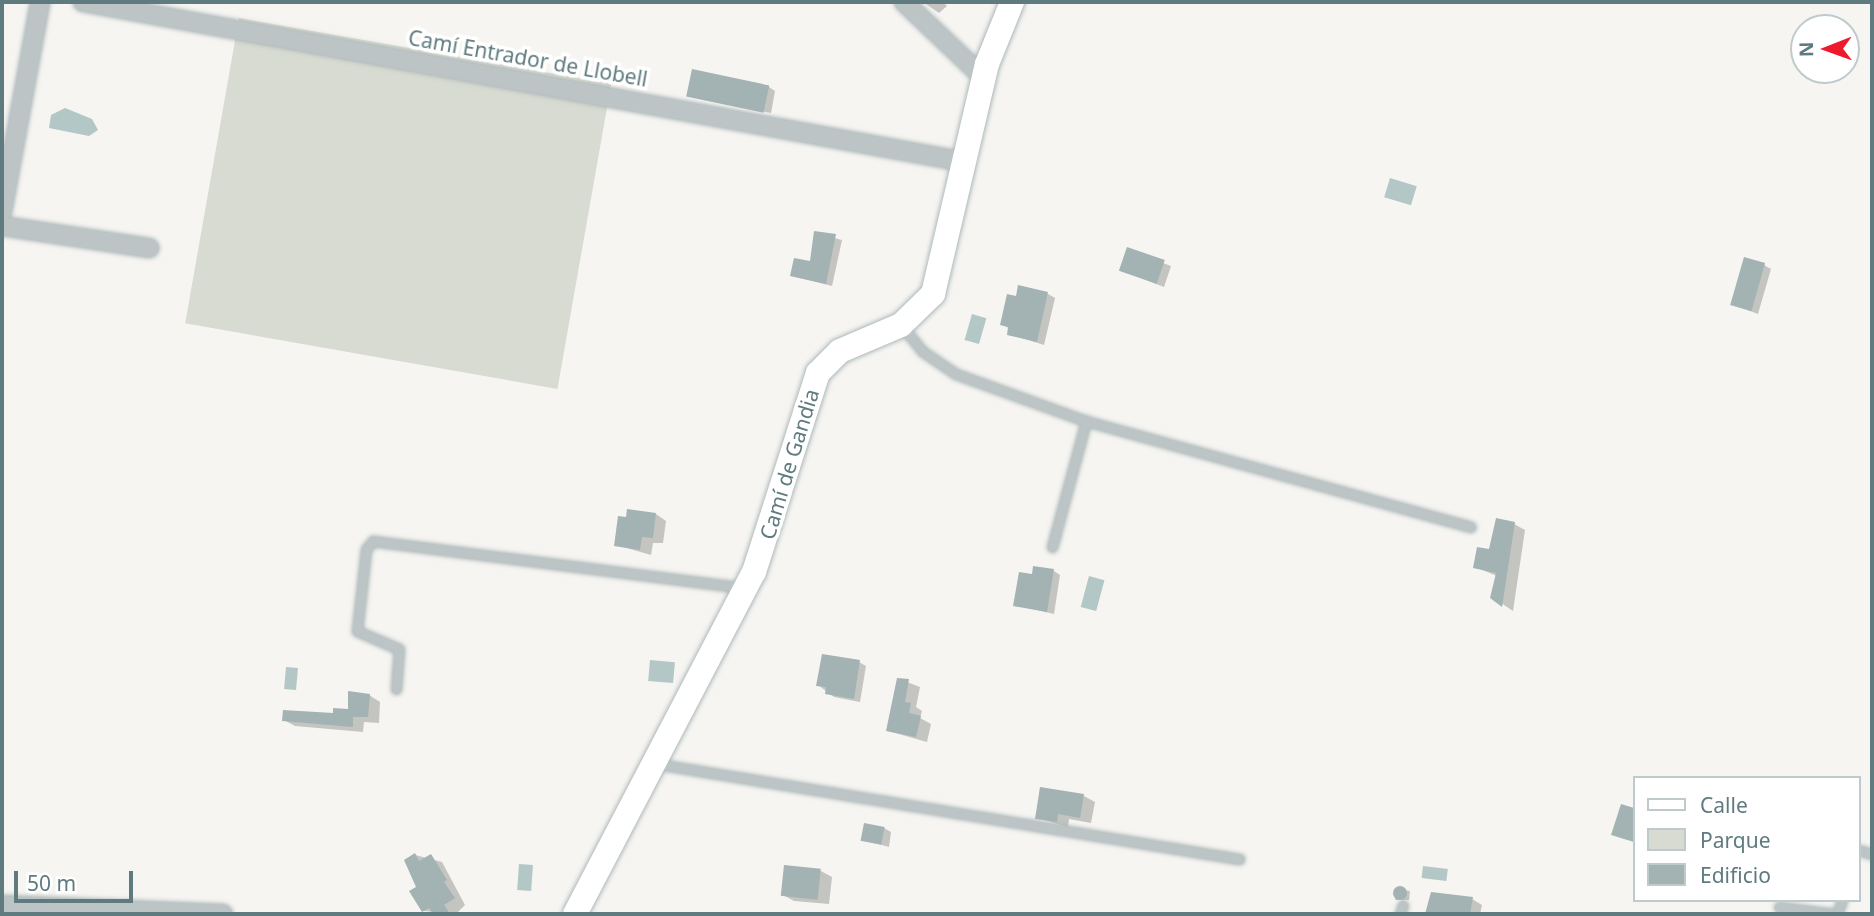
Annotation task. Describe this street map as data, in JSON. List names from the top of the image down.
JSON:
{
  "streets": {
    "main road": ["Camí de Gandia"],
    "street": ["Camí Entrador de Llobell"]
  },
  "crossings": [
    ["Camí Entrador de Llobell", "Camí de Gandia"]
  ],
  "legend": ["Calle", "Parque", "Edificio"],
  "scale_bar": "50 m",
  "north": "left"
}
